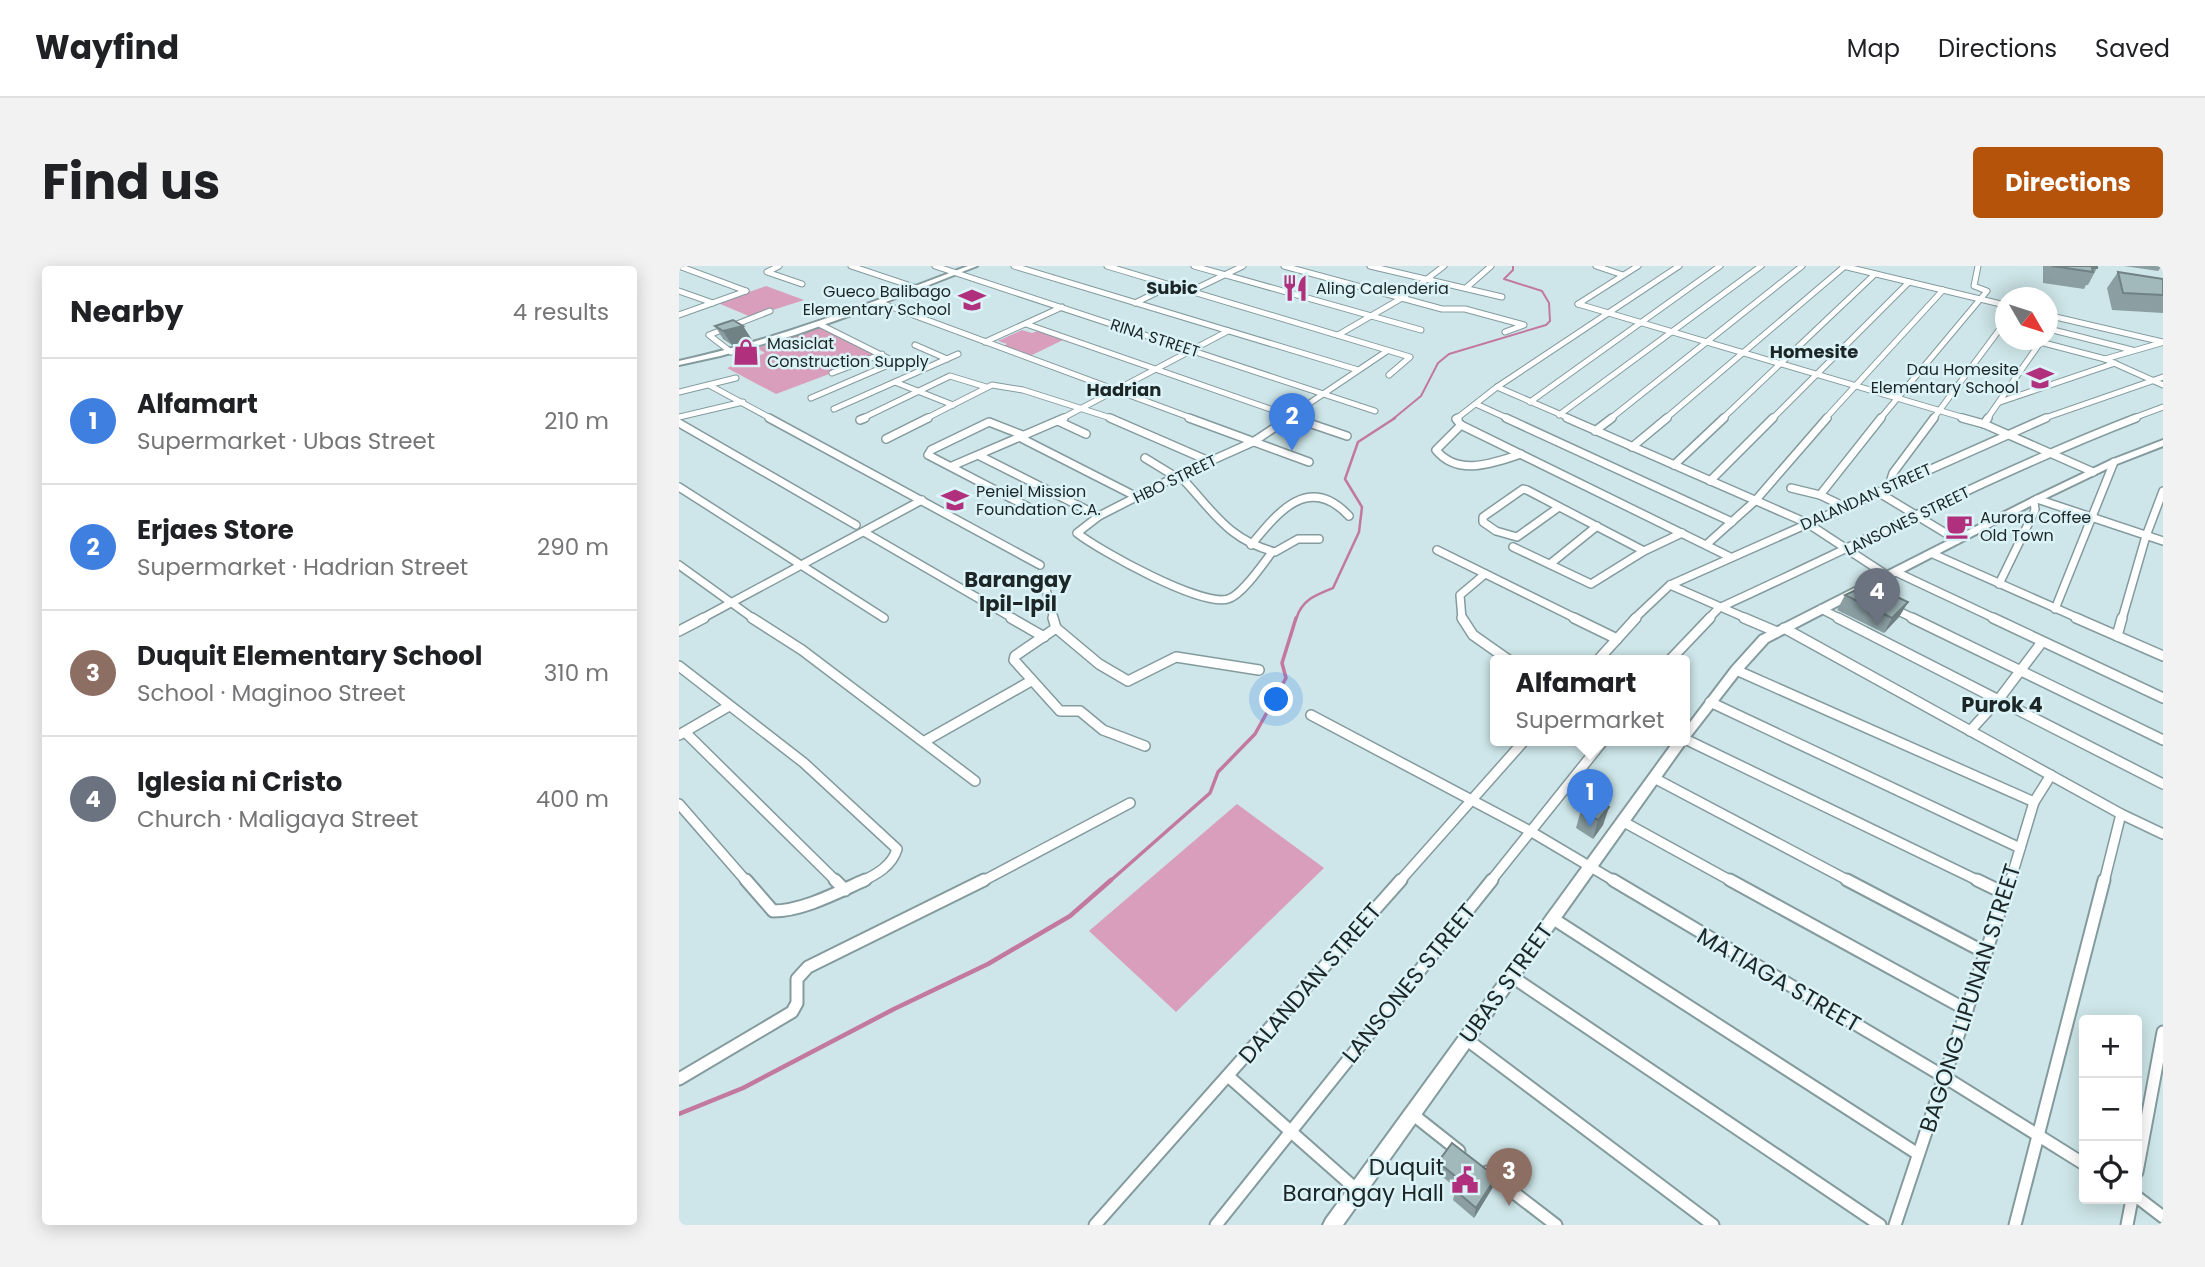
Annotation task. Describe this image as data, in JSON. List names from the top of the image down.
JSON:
{
  "streets": {
    "street": [
      "RINA STREET",
      "HBO STREET",
      "DALANDAN STREET",
      "LANSONES STREET",
      "MATIAGA STREET",
      "UBAS STREET",
      "BAGONG LIPUNAN STREET"
    ]
  },
  "crossings": [
    ["RINA STREET", "HBO STREET"],
    ["DALANDAN STREET", "MATIAGA STREET"],
    ["LANSONES STREET", "MATIAGA STREET"],
    ["MATIAGA STREET", "UBAS STREET"],
    ["MATIAGA STREET", "BAGONG LIPUNAN STREET"]
  ],
  "districts": [
    "Subic",
    "Homesite",
    "Hadrian",
    "Barangay Ipil-Ipil",
    "Purok 4"
  ],
  "places": {
    "restaurant": ["Aling Calenderia"],
    "school or university": ["Gueco Balibago Elementary School", "Dau Homesite Elementary School", "Peniel Mission Foundation C.A."],
    "shop": ["Masiclat Construction Supply"],
    "cafe": ["Aurora Coffee Old Town"],
    "public building": ["Duquit Barangay Hall"]
  },
  "north": "bottom right",
  "page": {
    "header": "Wayfind",
    "nav": ["Map", "Directions", "Saved"],
    "title": "Find us",
    "buttons": "Directions",
    "heading": ["Nearby", "4 results"],
    "list": [
      {
        "mark": "1",
        "name": "Alfamart",
        "note": "Supermarket · Ubas Street",
        "value": "210 m"
      },
      {
        "mark": "2",
        "name": "Erjaes Store",
        "note": "Supermarket · Hadrian Street",
        "value": "290 m"
      },
      {
        "mark": "3",
        "name": "Duquit Elementary School",
        "note": "School · Maginoo Street",
        "value": "310 m"
      },
      {
        "mark": "4",
        "name": "Iglesia ni Cristo",
        "note": "Church · Maligaya Street",
        "value": "400 m"
      }
    ],
    "pins": [
      "2",
      "4",
      "1",
      "3"
    ],
    "popup": ["Alfamart", "Supermarket"],
    "map_buttons": ["+", "−"]
  }
}
